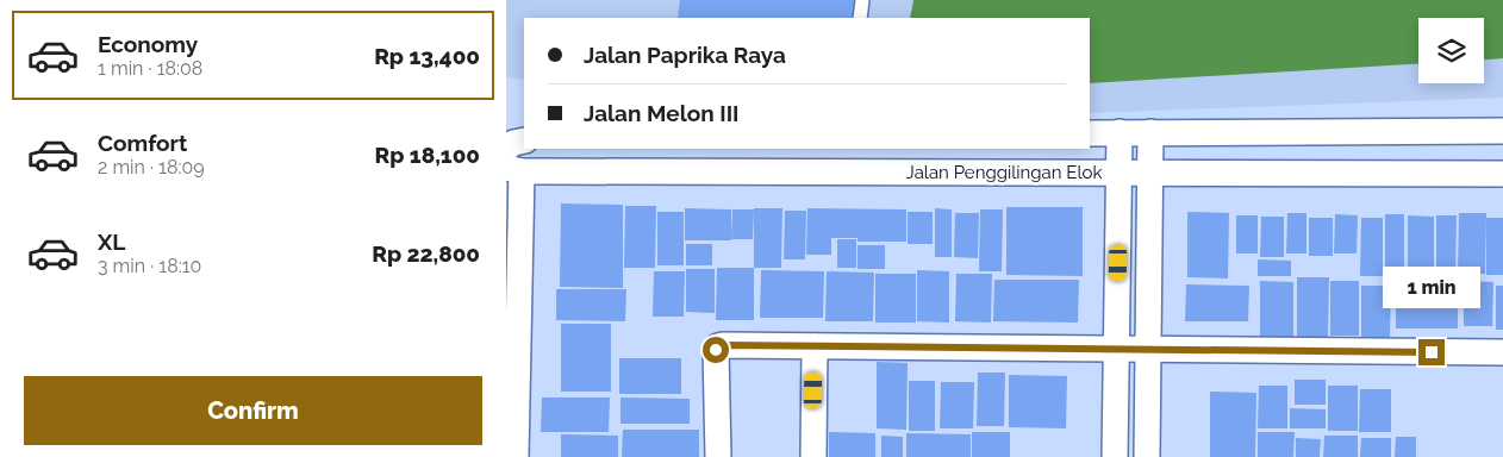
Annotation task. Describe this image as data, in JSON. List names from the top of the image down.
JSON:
{
  "streets": {
    "street": ["Jalan Penggilingan Elok"]
  },
  "page": {
    "list": [
      {
        "name": "Economy",
        "note": "1 min · 18:08",
        "value": "Rp 13,400"
      },
      {
        "name": "Comfort",
        "note": "2 min · 18:09",
        "value": "Rp 18,100"
      },
      {
        "name": "XL",
        "note": "3 min · 18:10",
        "value": "Rp 22,800"
      }
    ],
    "banner": ["Jalan Paprika Raya", "Jalan Melon III"],
    "bubble": "1 min",
    "buttons": "Confirm"
  }
}
